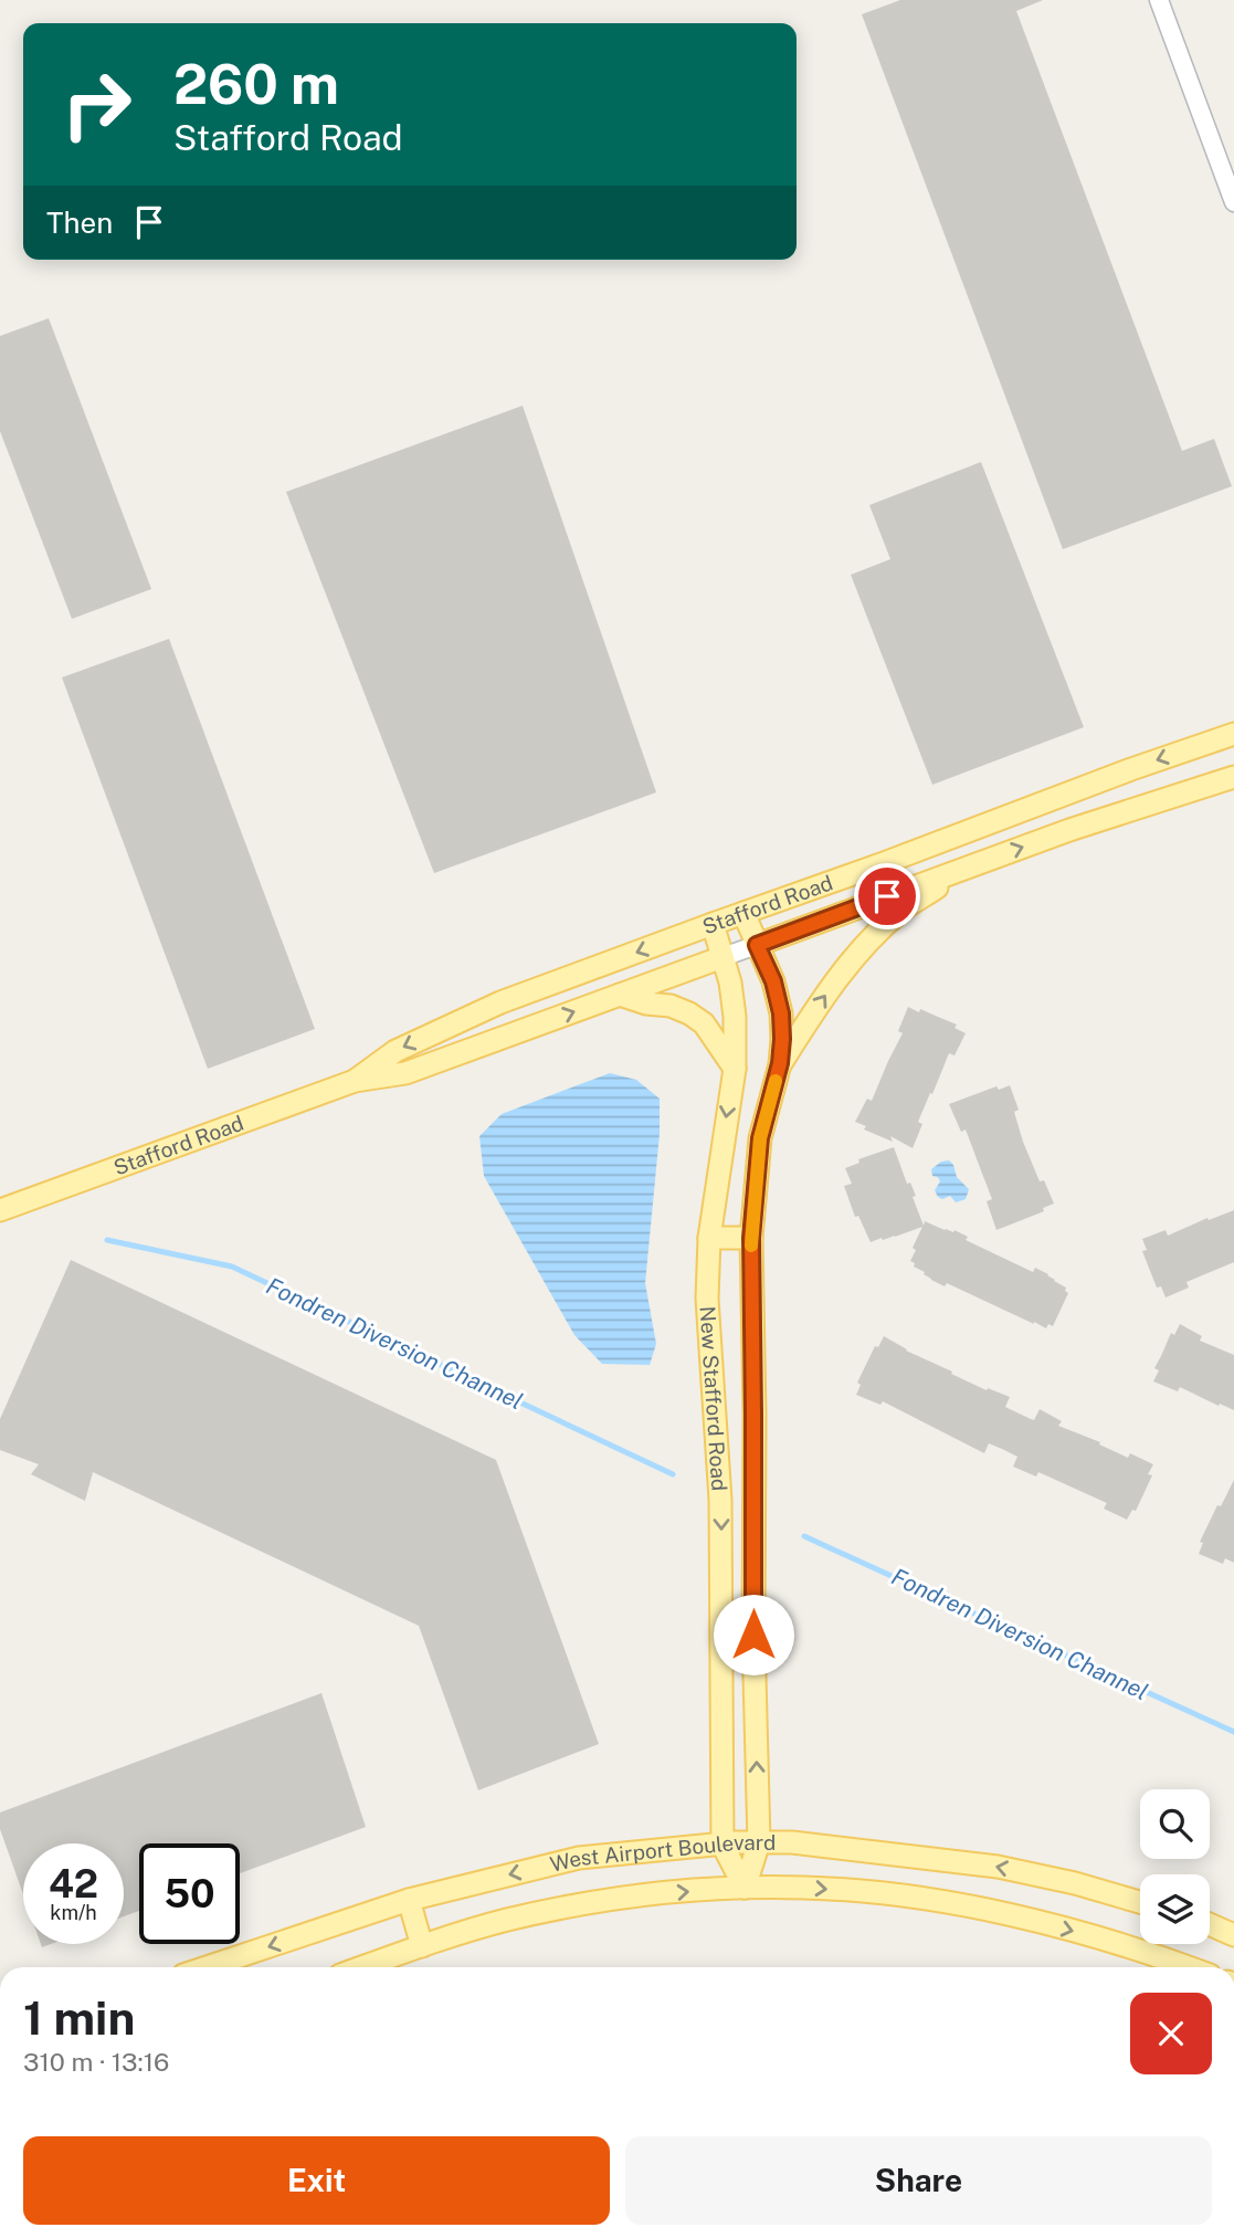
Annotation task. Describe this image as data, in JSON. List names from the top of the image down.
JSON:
{
  "streets": {
    "main road": ["Stafford Road", "New Stafford Road", "West Airport Boulevard"]
  },
  "crossings": [
    ["Stafford Road", "New Stafford Road"],
    ["New Stafford Road", "West Airport Boulevard"]
  ],
  "water": ["Fondren Diversion Channel"],
  "page": {
    "turn": ["260 m", "Stafford Road"],
    "then": "Then",
    "speed": "42 km/h",
    "limit": "50",
    "heading": ["1 min", "310 m · 13:16"],
    "buttons": ["Exit", "Share"]
  }
}
